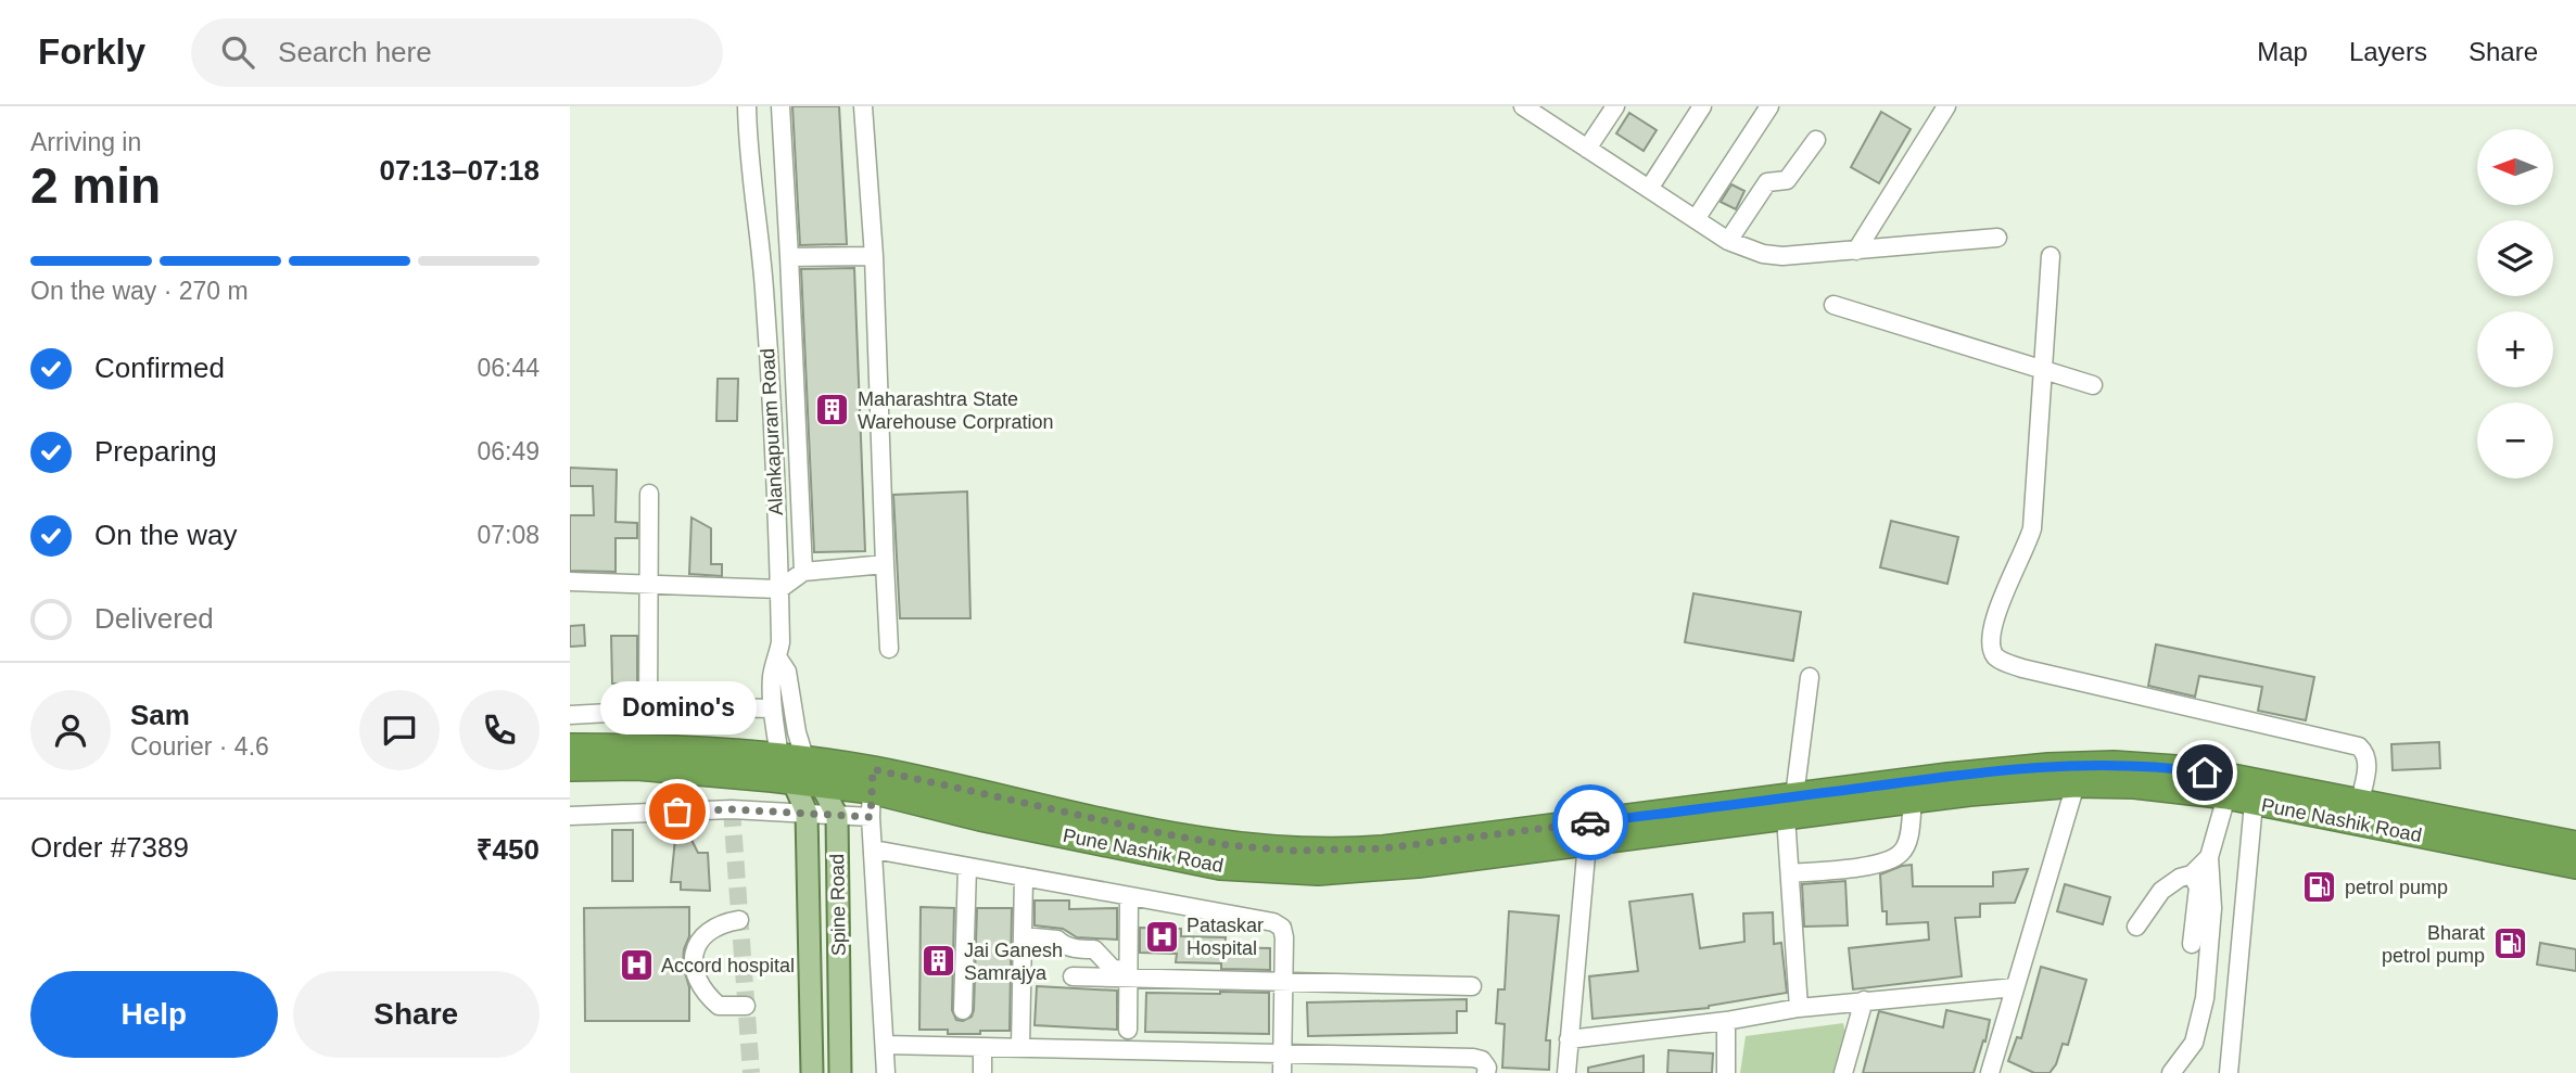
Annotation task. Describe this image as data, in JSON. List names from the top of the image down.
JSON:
{
  "streets": {
    "highway": ["Pune Nashik Road"],
    "main road": ["Spine Road"],
    "street": ["Alankapuram Road"]
  },
  "crossings": [
    ["Alankapuram Road", "Pune Nashik Road"],
    ["Alankapuram Road", "Spine Road"],
    ["Pune Nashik Road", "Spine Road"]
  ],
  "places": {
    "building": ["Maharashtra State Warehouse Corpration", "Jai Ganesh Samrajya"],
    "other": ["Domino's"],
    "fuel station": ["petrol pump", "Bharat petrol pump"],
    "hospital": ["Pataskar Hospital", "Accord hospital"]
  },
  "north": "left",
  "page": {
    "header": "Forkly",
    "search": "Search here",
    "nav": ["Map", "Layers", "Share"],
    "heading": ["2 min", "Arriving in", "07:13–07:18"],
    "panel": [
      "Sam",
      "Courier · 4.6",
      "Order #7389",
      "₹450"
    ],
    "map_buttons": ["+", "−"],
    "bar": "On the way · 270 m",
    "list": [
      ["Confirmed", "06:44"],
      ["Preparing", "06:49"],
      ["On the way", "07:08"],
      "Delivered"
    ],
    "bubble": "Domino's",
    "buttons": ["Help", "Share"]
  }
}
